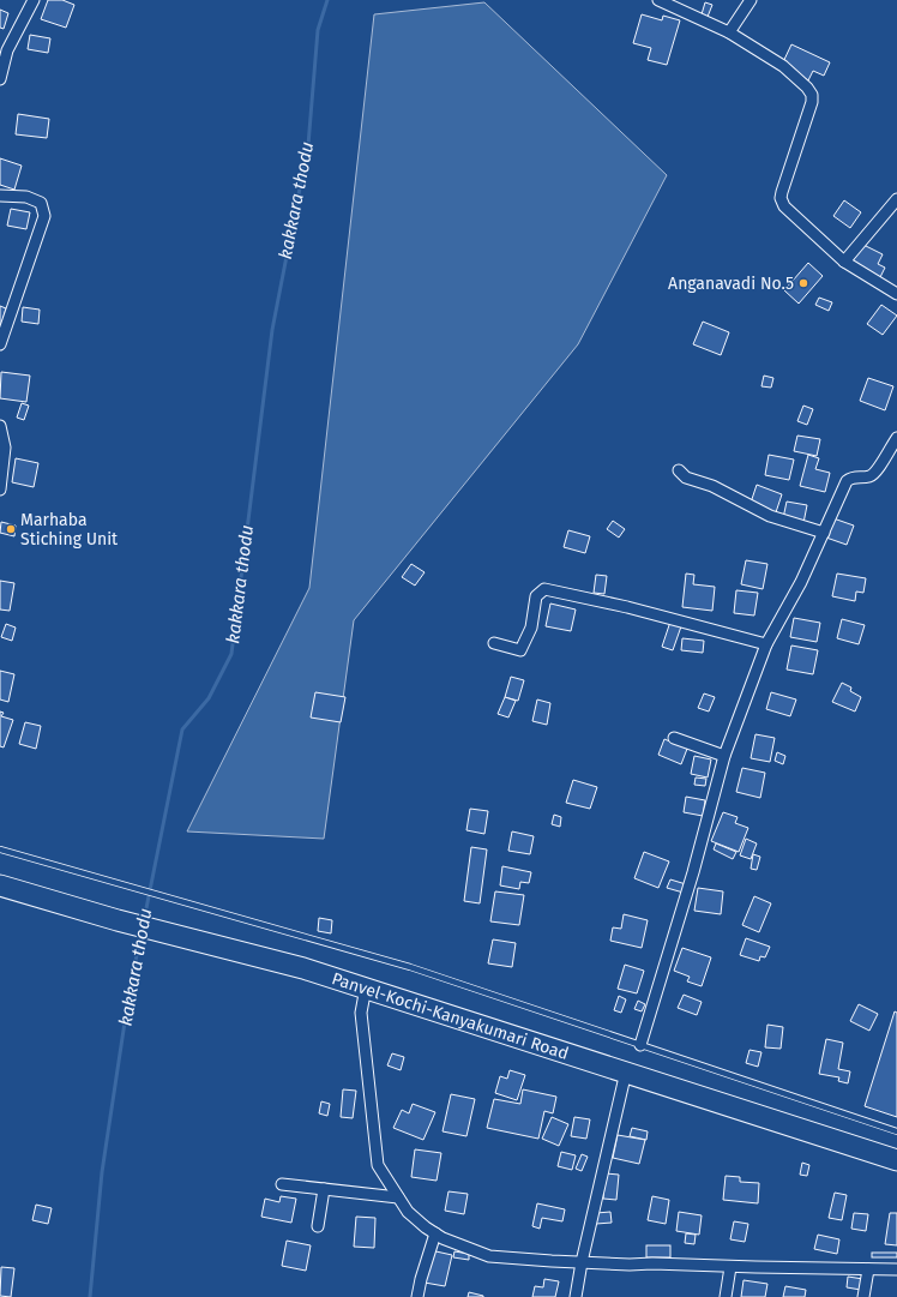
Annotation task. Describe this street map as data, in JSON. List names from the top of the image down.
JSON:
{
  "streets": {
    "highway": ["Panvel-Kochi-Kanyakumari Road"]
  },
  "water": ["kakkara thodu"],
  "places": ["Anganavadi No.5", "Marhaba Stiching Unit"]
}
